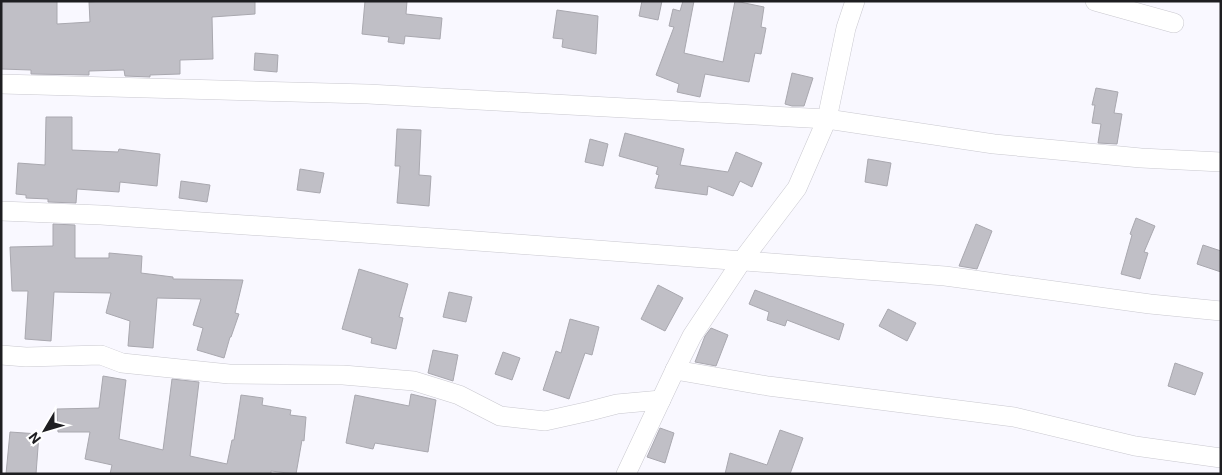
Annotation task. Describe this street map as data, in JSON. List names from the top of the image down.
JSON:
{
  "north": "bottom left"
}
